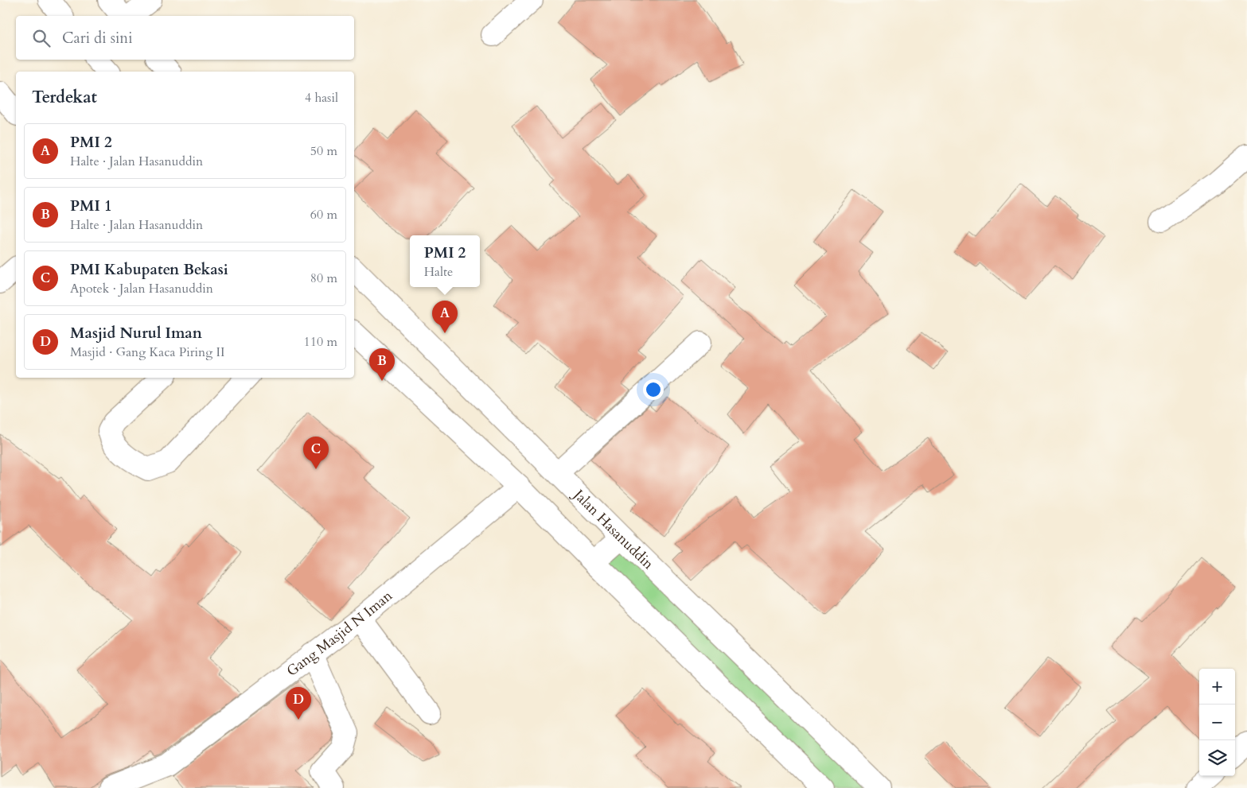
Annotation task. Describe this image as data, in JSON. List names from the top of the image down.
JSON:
{
  "streets": {
    "main road": ["Jalan Hasanuddin", "Gang Masjid N Iman"]
  },
  "page": {
    "search": "Cari di sini",
    "heading": ["Terdekat", "4 hasil"],
    "list": [
      {
        "mark": "A",
        "name": "PMI 2",
        "note": "Halte · Jalan Hasanuddin",
        "value": "50 m"
      },
      {
        "mark": "B",
        "name": "PMI 1",
        "note": "Halte · Jalan Hasanuddin",
        "value": "60 m"
      },
      {
        "mark": "C",
        "name": "PMI Kabupaten Bekasi",
        "note": "Apotek · Jalan Hasanuddin",
        "value": "80 m"
      },
      {
        "mark": "D",
        "name": "Masjid Nurul Iman",
        "note": "Masjid · Gang Kaca Piring II",
        "value": "110 m"
      }
    ],
    "popup": ["PMI 2", "Halte"],
    "pins": [
      "A",
      "B",
      "C",
      "D"
    ],
    "map_buttons": ["+", "−"]
  }
}
